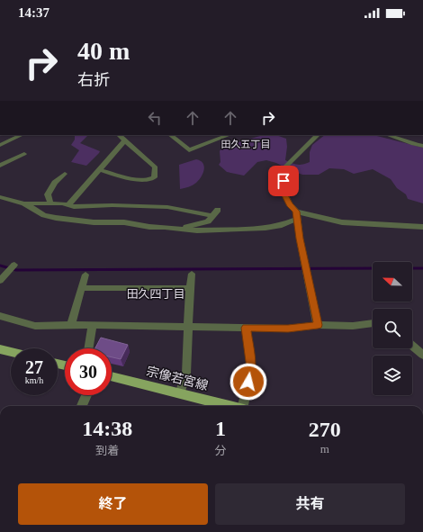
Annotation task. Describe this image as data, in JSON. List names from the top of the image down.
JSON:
{
  "streets": {
    "main road": ["宗像若宮線"]
  },
  "districts": ["田久五丁目", "田久四丁目"],
  "north": "left",
  "page": {
    "status": "14:37",
    "turn": ["40 m", "右折"],
    "speed": "27 km/h",
    "limit": "30",
    "eta": [
      "14:38",
      "到着",
      "1",
      "分",
      "270",
      "m"
    ],
    "buttons": ["終了", "共有"]
  }
}
